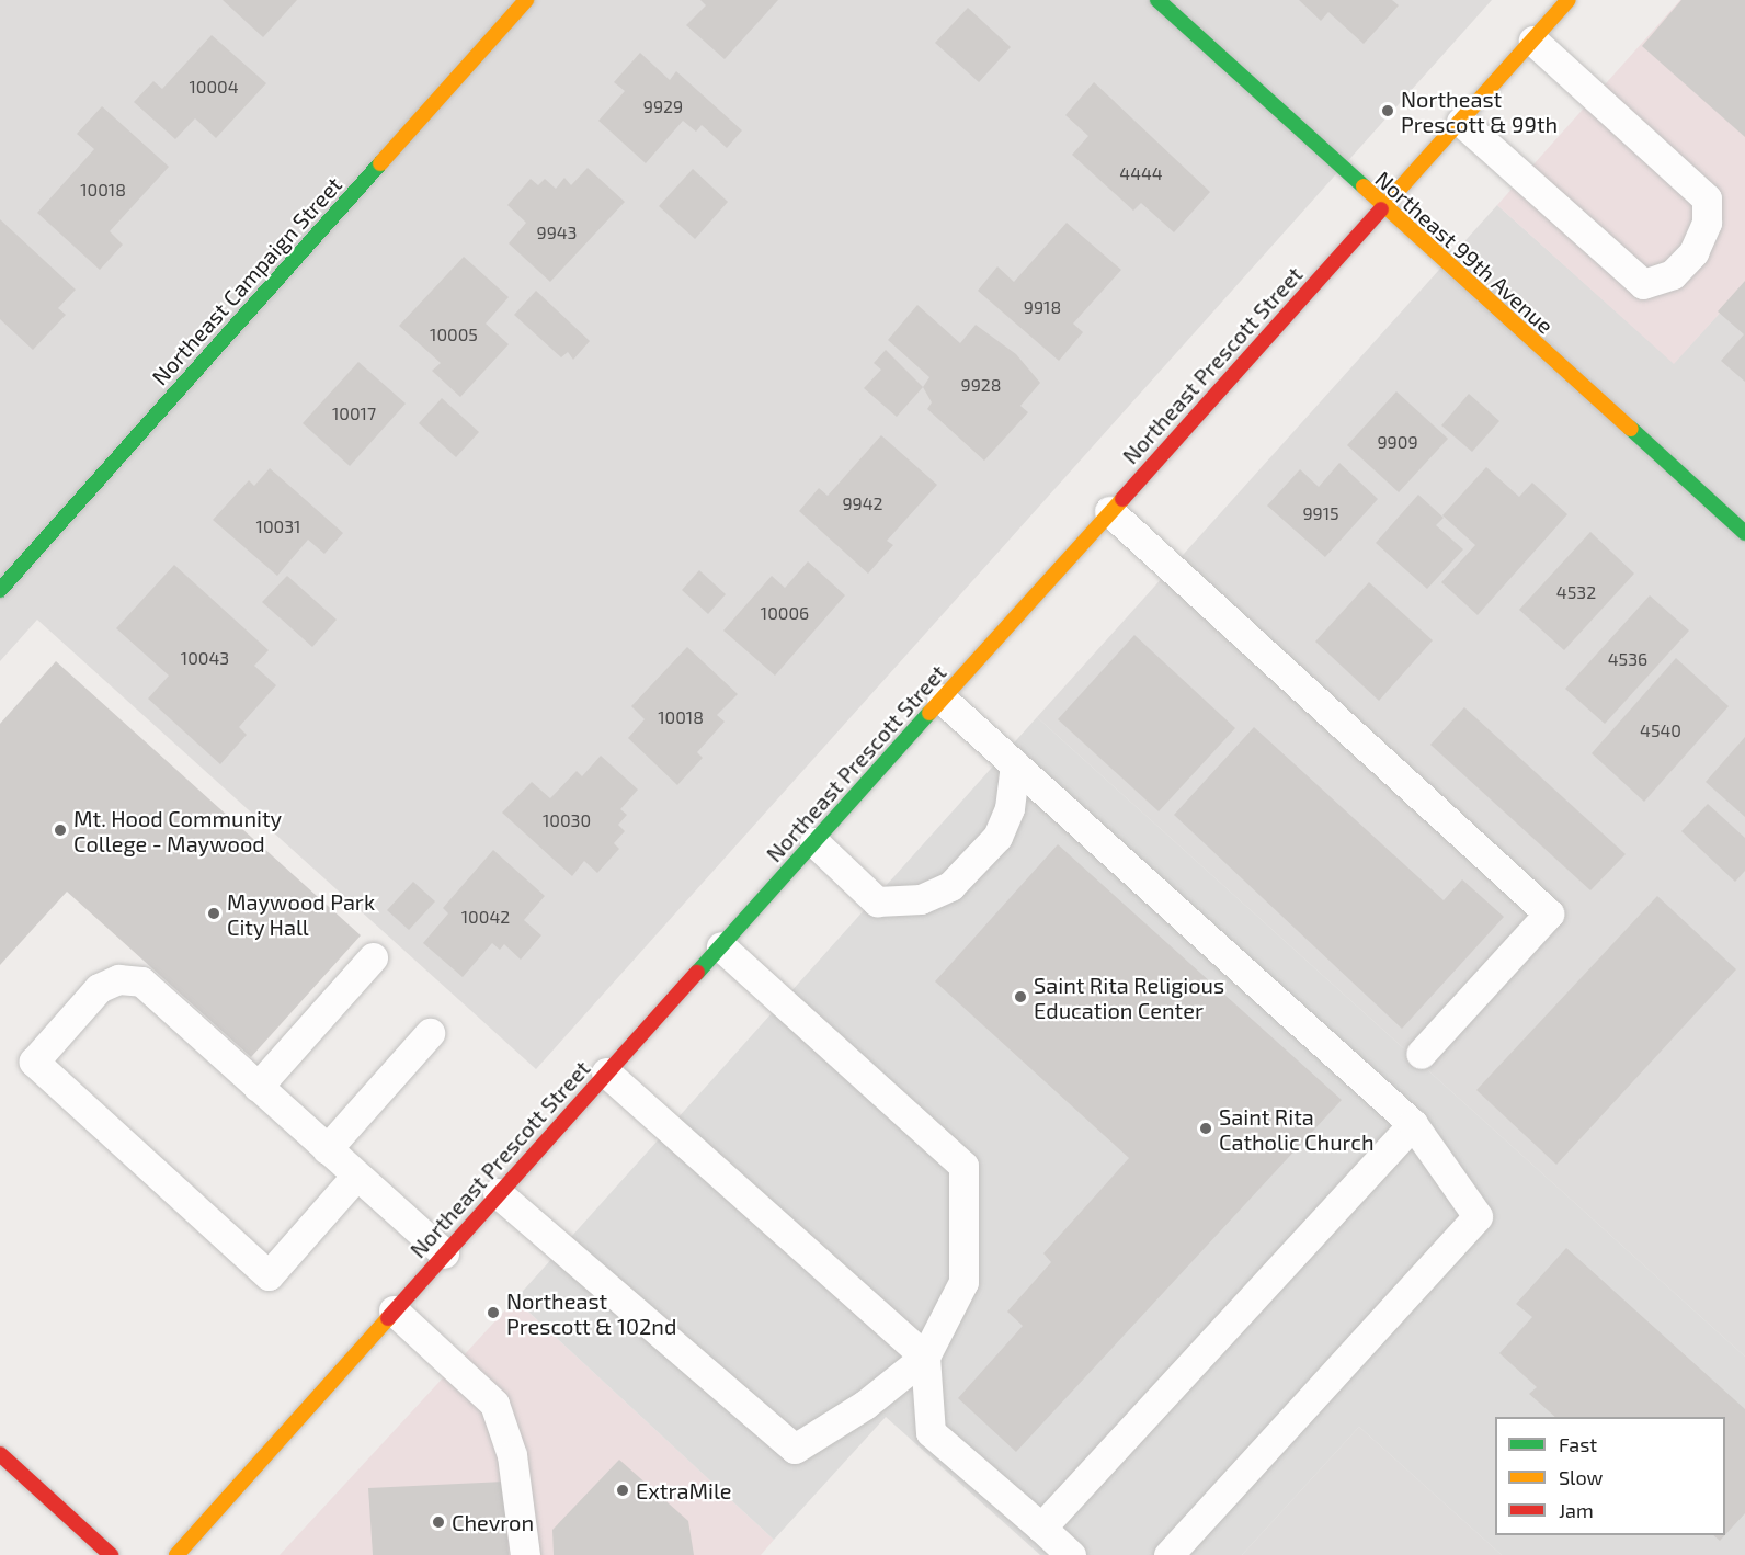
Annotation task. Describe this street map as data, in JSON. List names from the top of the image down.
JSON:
{
  "streets": {
    "street": ["Northeast 99th Avenue", "Northeast Campaign Street", "Northeast Prescott Street"]
  },
  "crossings": [
    ["Northeast 99th Avenue", "Northeast Prescott Street"]
  ],
  "places": [
    "Northeast Prescott & 99th",
    "Mt. Hood Community College - Maywood",
    "Maywood Park City Hall",
    "Saint Rita Religious Education Center",
    "Saint Rita Catholic Church",
    "Northeast Prescott & 102nd",
    "ExtraMile",
    "Chevron"
  ],
  "house_numbers": [
    "10004",
    "9929",
    "4444",
    "10018",
    "9943",
    "9918",
    "10005",
    "9928",
    "10017",
    "9909",
    "9942",
    "9915",
    "10031",
    "4532",
    "10006",
    "10043",
    "4536",
    "10018",
    "4540",
    "10030",
    "10042"
  ],
  "legend": ["Fast", "Slow", "Jam"]
}
